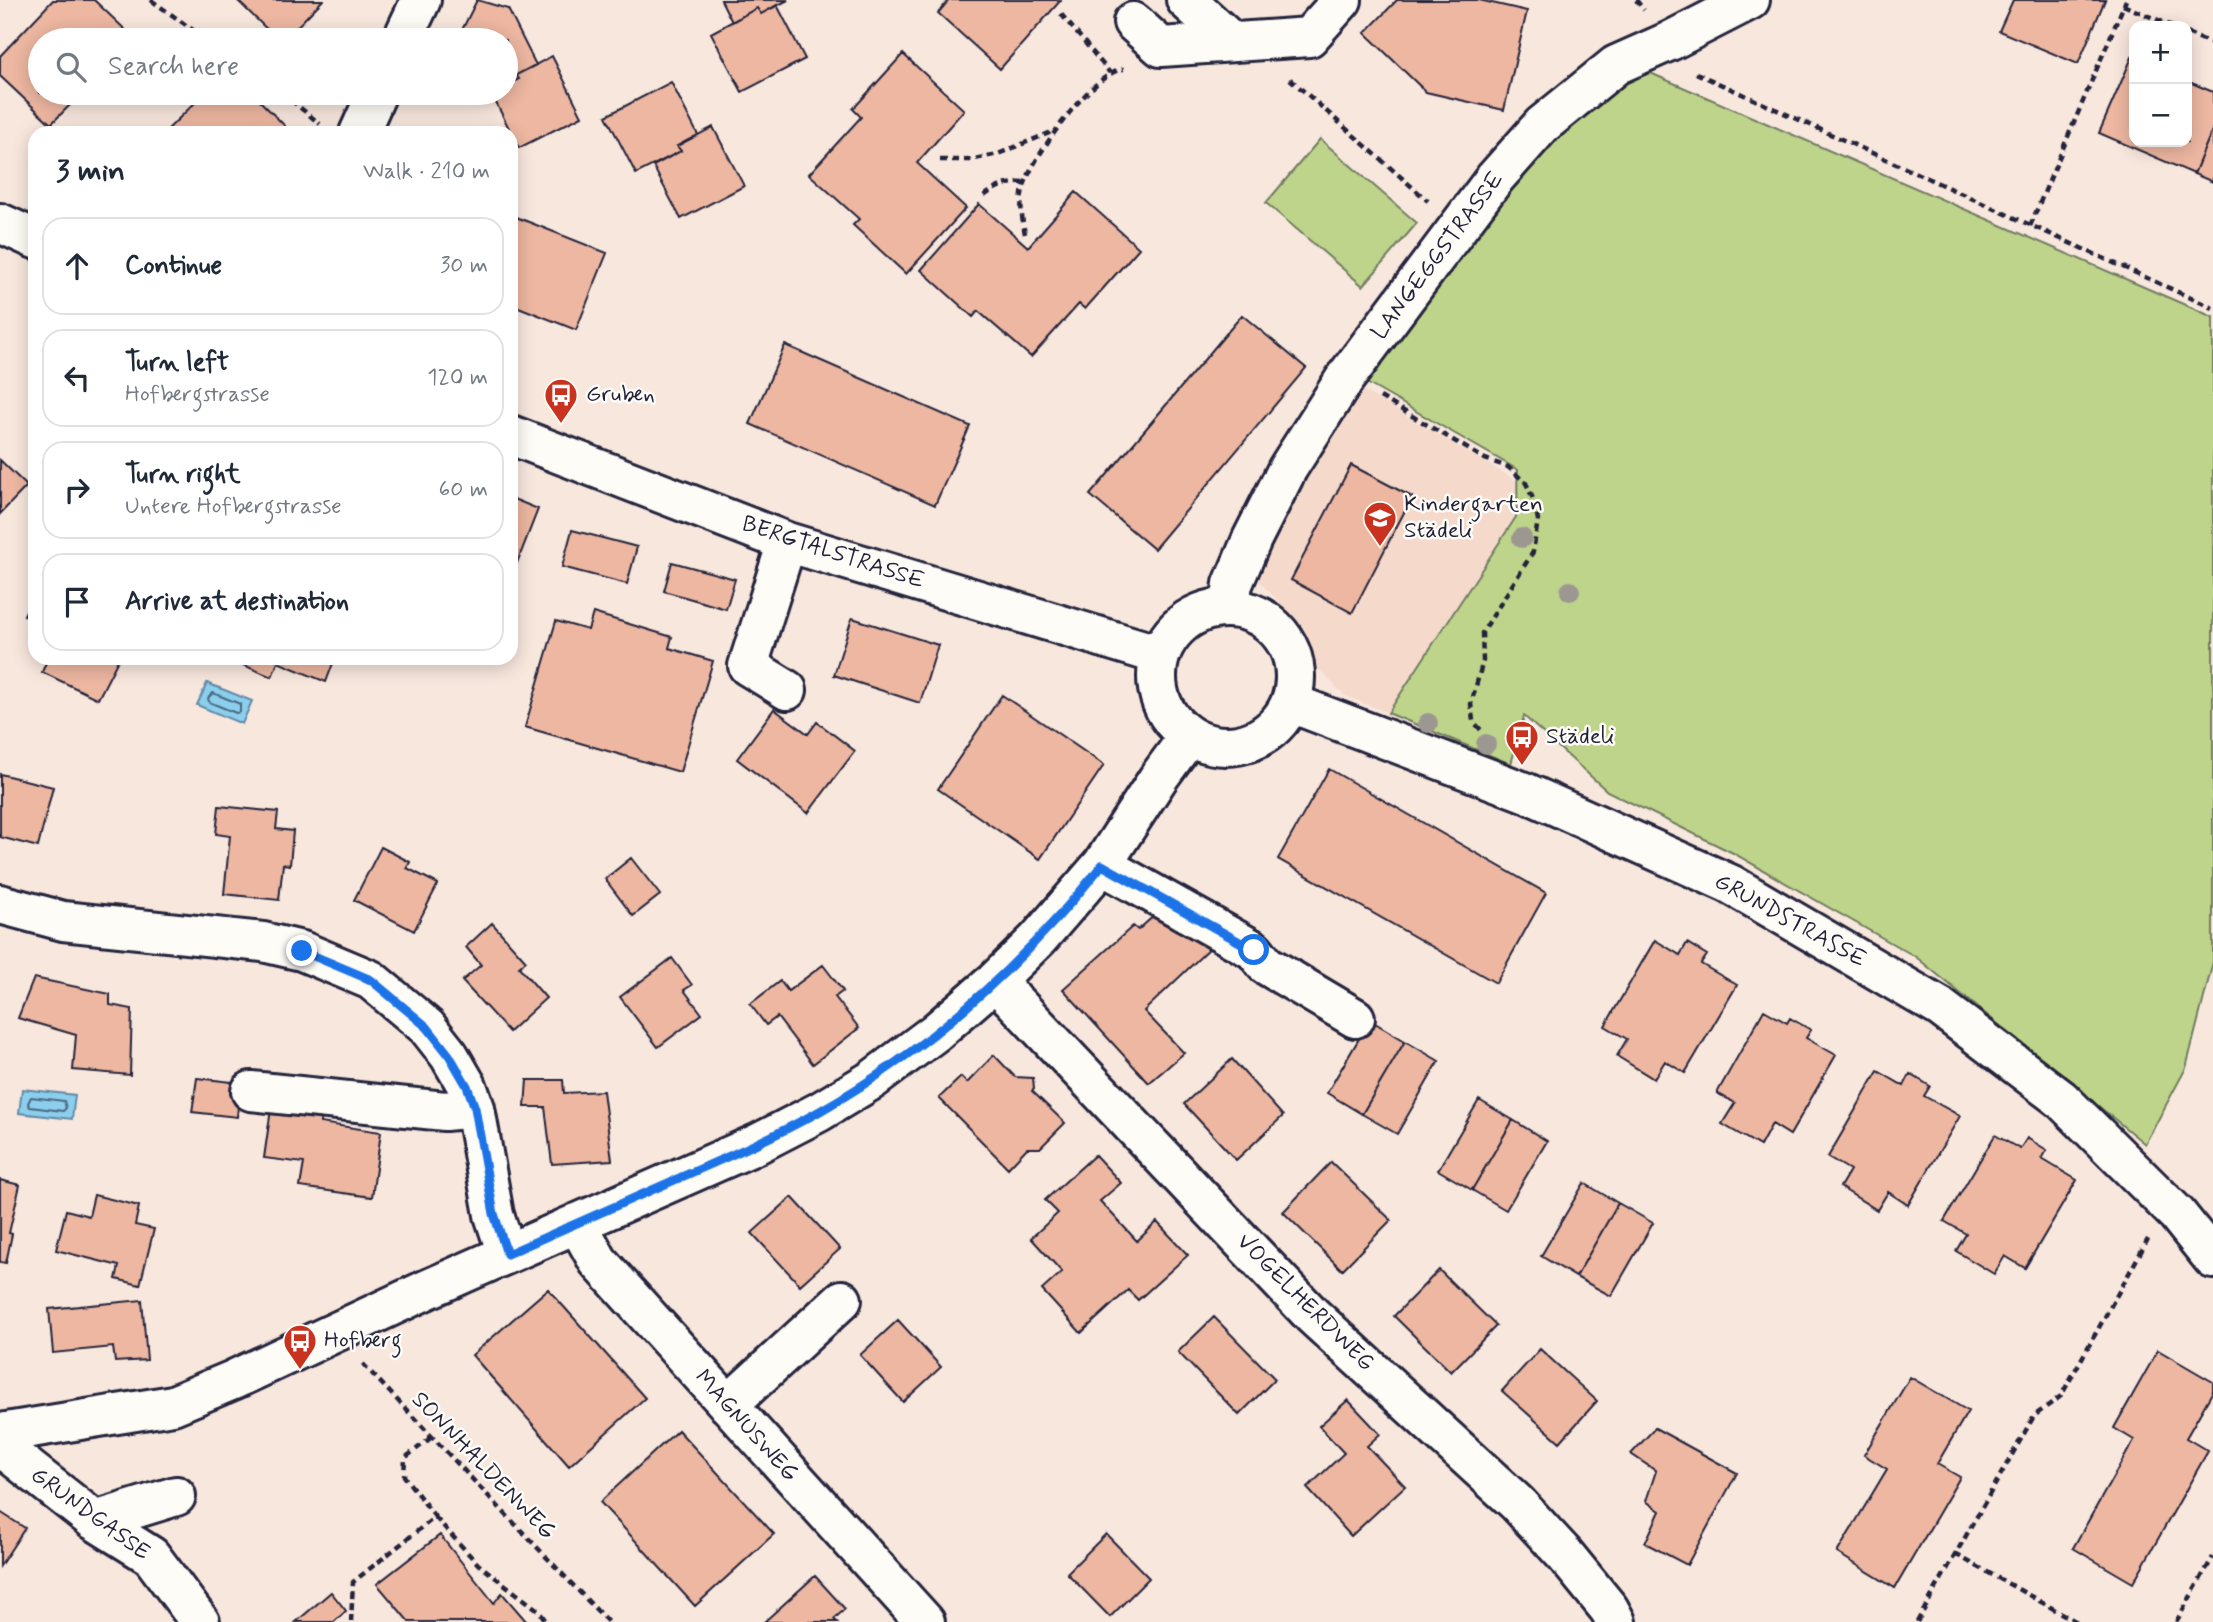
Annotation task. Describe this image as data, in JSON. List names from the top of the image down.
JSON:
{
  "streets": {
    "street": [
      "LANGEGGSTRASSE",
      "BERGTALSTRASSE",
      "GRUNDSTRASSE",
      "VOGELHERDWEG",
      "MAGNUSWEG",
      "GRUNDGASSE"
    ],
    "path": ["SONNHALDENWEG"]
  },
  "crossings": [
    ["LANGEGGSTRASSE", "BERGTALSTRASSE"],
    ["LANGEGGSTRASSE", "GRUNDSTRASSE"],
    ["BERGTALSTRASSE", "GRUNDSTRASSE"]
  ],
  "places": {
    "bus stop": ["Gruben", "Städeli", "Hofberg"],
    "school or university": ["Kindergarten Städeli"]
  },
  "page": {
    "map_buttons": ["+", "−"],
    "search": "Search here",
    "heading": ["3 min", "Walk · 210 m"],
    "list": [
      ["Continue", "30 m"],
      ["Turn left", "Hofbergstrasse", "120 m"],
      ["Turn right", "Untere Hofbergstrasse", "60 m"],
      "Arrive at destination"
    ]
  }
}
